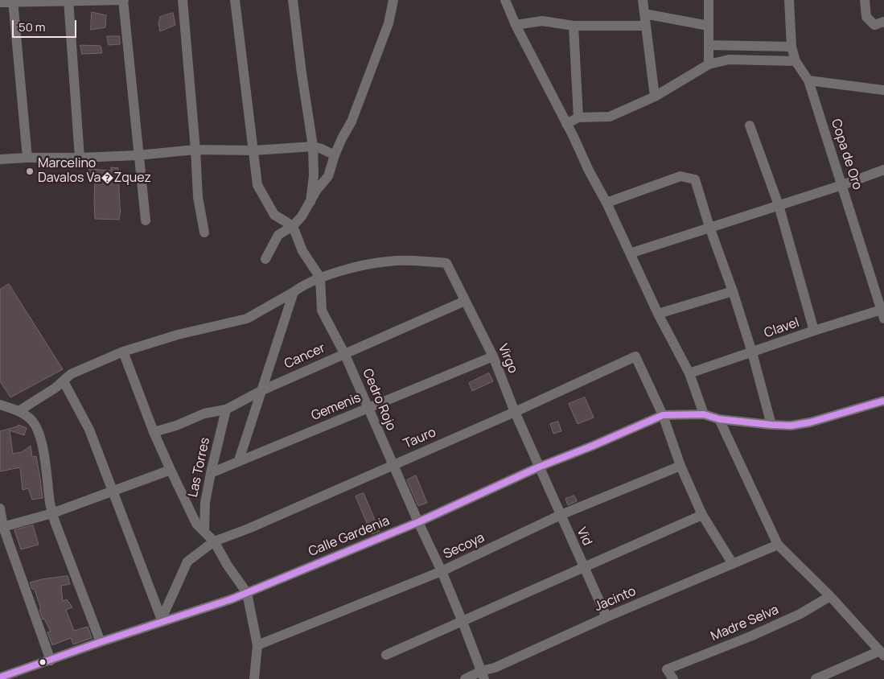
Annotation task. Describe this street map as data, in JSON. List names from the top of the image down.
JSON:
{
  "streets": {
    "street": [
      "Copa de Oro",
      "Clavel",
      "Cancer",
      "Virgo",
      "Cedro Rojo",
      "Gemenis",
      "Tauro",
      "Las Torres",
      "Calle Gardenia",
      "Vid",
      "Secoya",
      "Jacinto",
      "Madre Selva"
    ]
  },
  "crossings": [
    ["Copa de Oro", "Clavel"],
    ["Cancer", "Virgo"],
    ["Cancer", "Cedro Rojo"],
    ["Cancer", "Las Torres"],
    ["Virgo", "Cedro Rojo"],
    ["Virgo", "Gemenis"],
    ["Virgo", "Tauro"],
    ["Virgo", "Calle Gardenia"],
    ["Virgo", "Vid"],
    ["Cedro Rojo", "Gemenis"],
    ["Cedro Rojo", "Tauro"],
    ["Cedro Rojo", "Calle Gardenia"],
    ["Cedro Rojo", "Secoya"],
    ["Cedro Rojo", "Jacinto"],
    ["Gemenis", "Las Torres"],
    ["Tauro", "Calle Gardenia"],
    ["Calle Gardenia", "Vid"],
    ["Vid", "Secoya"],
    ["Vid", "Jacinto"]
  ],
  "places": ["Marcelino Davalos Va�Zquez"],
  "scale_bar": "50 m"
}
